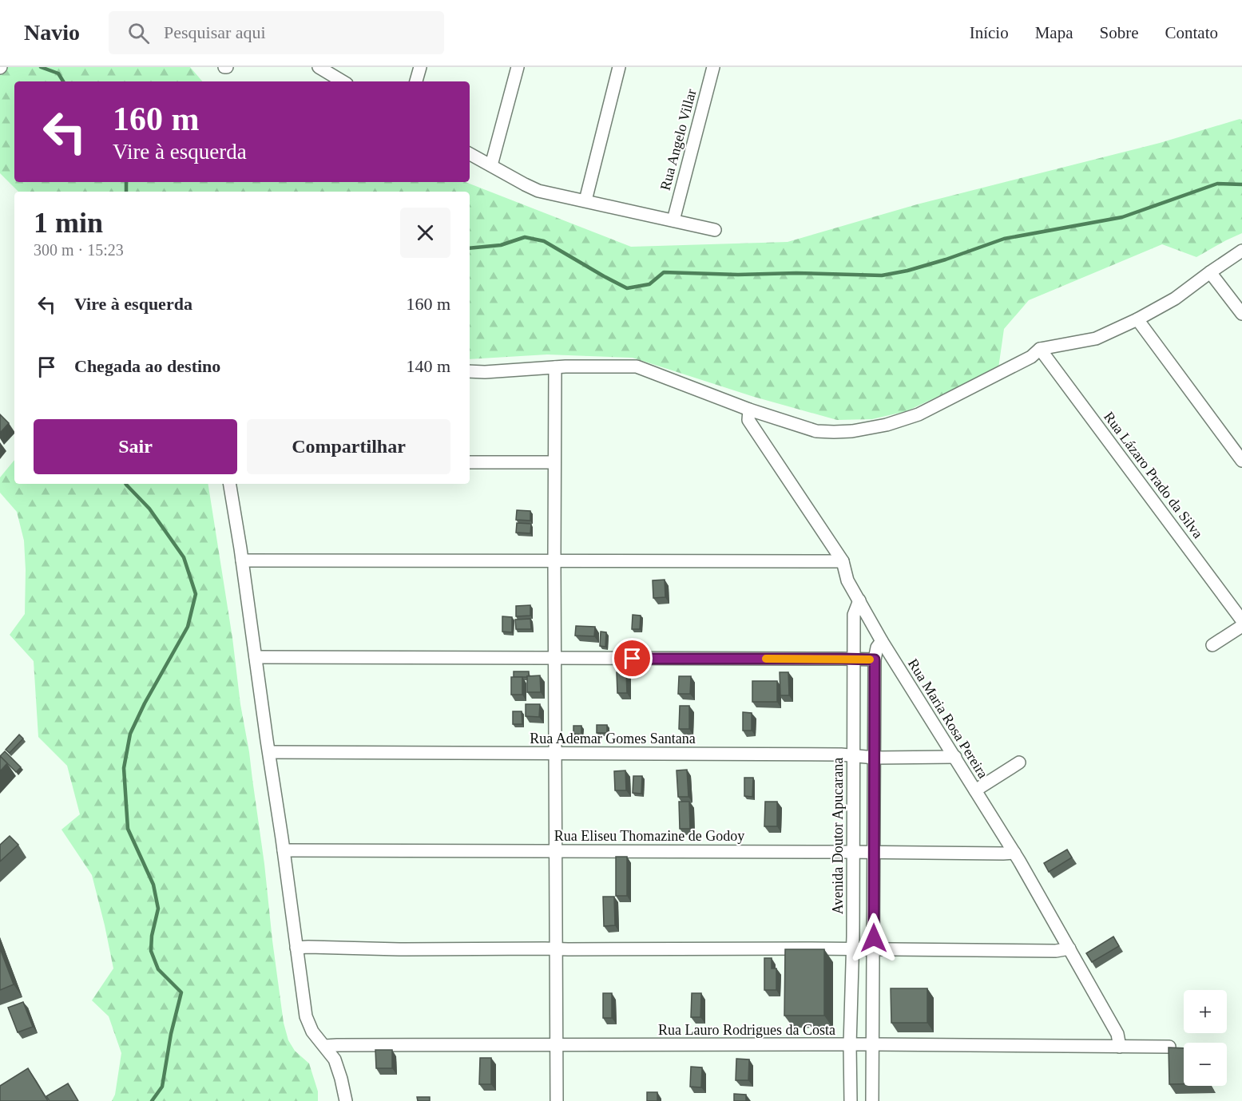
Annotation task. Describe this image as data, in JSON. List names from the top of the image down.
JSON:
{
  "streets": {
    "street": [
      "Rua Angelo Villar",
      "Rua Lázaro Prado da Silva",
      "Rua Maria Rosa Pereira",
      "Rua Ademar Gomes Santana",
      "Rua Eliseu Thomazine de Godoy",
      "Avenida Doutor Apucarana",
      "Rua Lauro Rodrigues da Costa"
    ]
  },
  "crossings": [
    ["Rua Maria Rosa Pereira", "Rua Ademar Gomes Santana"],
    ["Rua Maria Rosa Pereira", "Rua Eliseu Thomazine de Godoy"],
    ["Rua Maria Rosa Pereira", "Avenida Doutor Apucarana"],
    ["Rua Maria Rosa Pereira", "Rua Lauro Rodrigues da Costa"],
    ["Rua Ademar Gomes Santana", "Avenida Doutor Apucarana"],
    ["Rua Eliseu Thomazine de Godoy", "Avenida Doutor Apucarana"],
    ["Avenida Doutor Apucarana", "Rua Lauro Rodrigues da Costa"]
  ],
  "page": {
    "header": "Navio",
    "search": "Pesquisar aqui",
    "nav": [
      "Início",
      "Mapa",
      "Sobre",
      "Contato"
    ],
    "turn": ["160 m", "Vire à esquerda"],
    "heading": ["1 min", "300 m · 15:23"],
    "list": [
      {
        "name": "Vire à esquerda",
        "value": "160 m"
      },
      {
        "name": "Chegada ao destino",
        "value": "140 m"
      }
    ],
    "buttons": ["Sair", "Compartilhar"],
    "map_buttons": ["+", "−"]
  }
}
